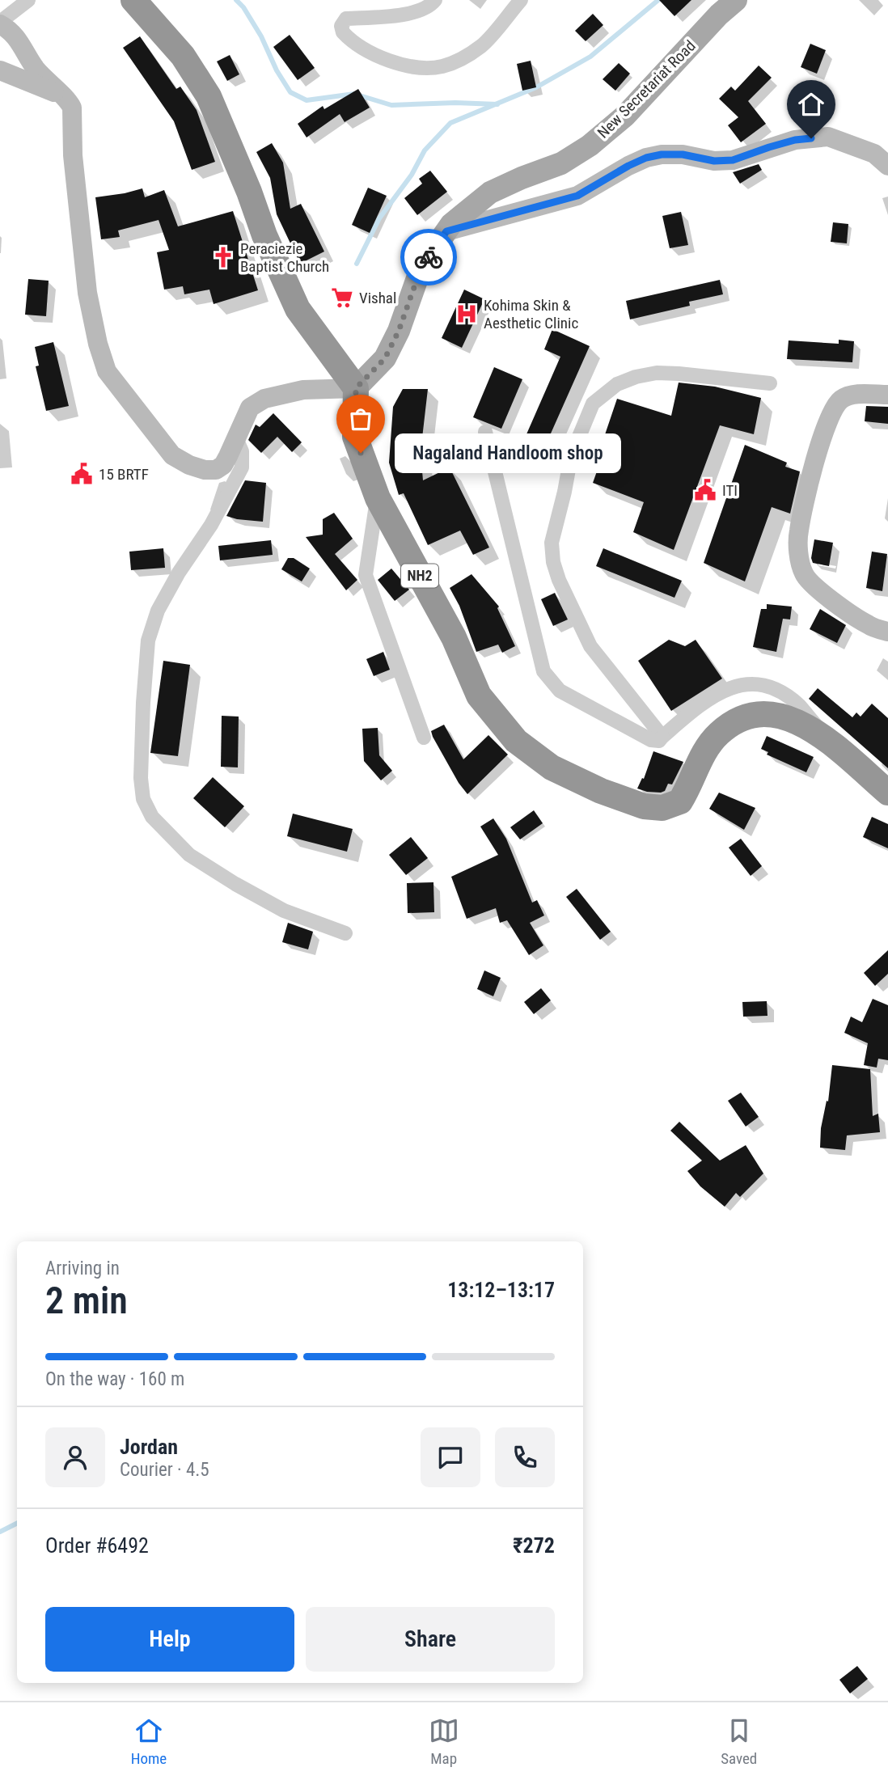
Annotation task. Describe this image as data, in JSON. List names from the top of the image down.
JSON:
{
  "streets": {
    "highway": ["NH2"],
    "main road": ["New Secretariat Road"]
  },
  "crossings": [
    ["New Secretariat Road", "NH2"]
  ],
  "places": {
    "church": ["Peraciezie Baptist Church"],
    "supermarket": ["Vishal"],
    "hospital": ["Kohima Skin & Aesthetic Clinic"],
    "other": ["Nagaland Handloom shop"],
    "public building": ["15 BRTF", "ITI"]
  },
  "page": {
    "bubble": "Nagaland Handloom shop",
    "heading": ["2 min", "Arriving in", "13:12–13:17"],
    "panel": [
      "Jordan",
      "Courier · 4.5",
      "Order #6492",
      "₹272"
    ],
    "bar": "On the way · 160 m",
    "buttons": ["Help", "Share"],
    "tabs": ["Home", "Map", "Saved"]
  }
}
